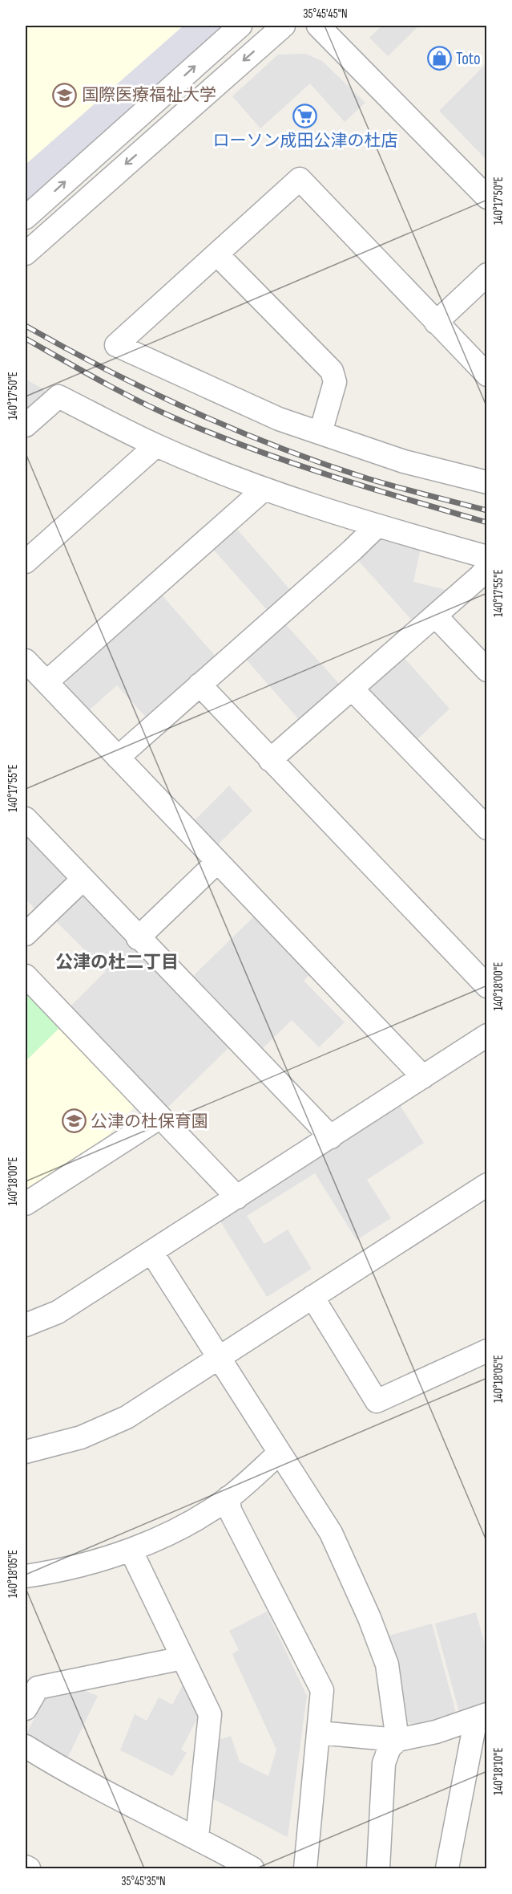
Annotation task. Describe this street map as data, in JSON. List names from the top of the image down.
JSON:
{
  "districts": ["公津の杜二丁目"],
  "places": {
    "shop": ["Toto"],
    "school or university": ["国際医療福祉大学", "公津の杜保育園"],
    "supermarket": ["ローソン成田公津の杜店"]
  },
  "coordinates": [
    "35°45'45\"N",
    "140°17'50\"E",
    "140°17'55\"E",
    "140°18'00\"E",
    "140°18'05\"E",
    "140°18'10\"E",
    "35°45'35\"N"
  ]
}
